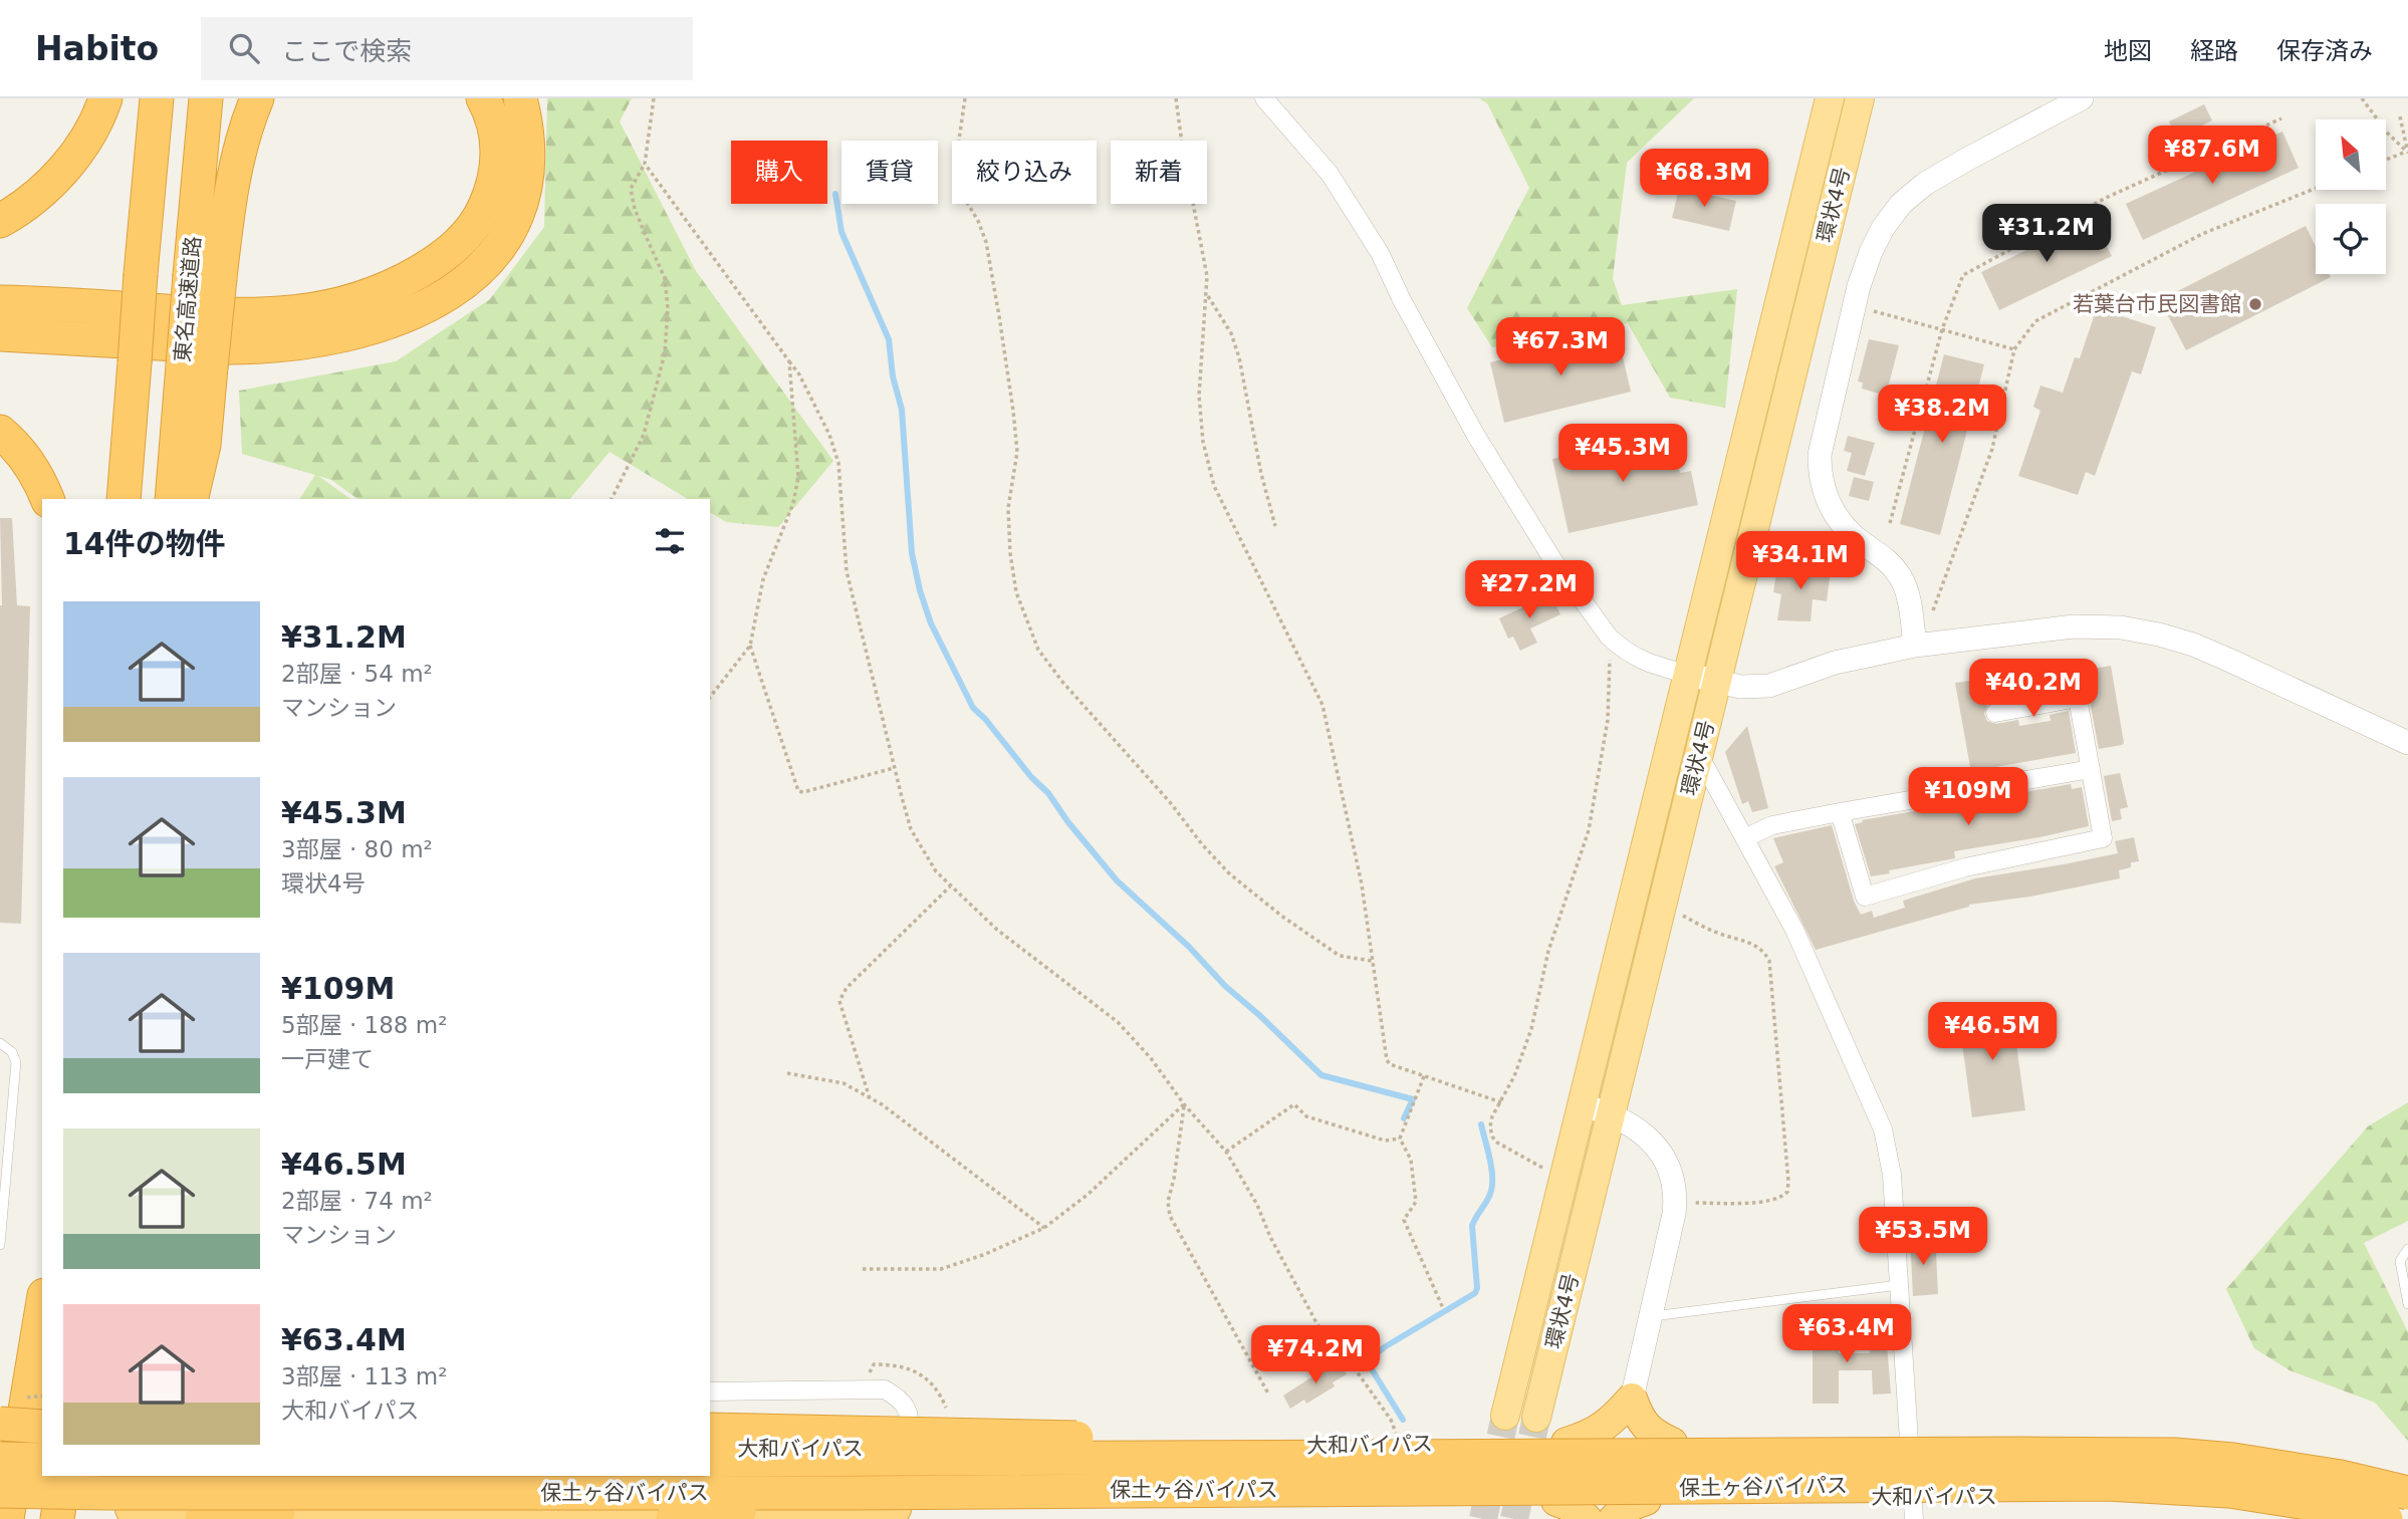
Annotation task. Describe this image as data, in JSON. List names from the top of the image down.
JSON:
{
  "streets": {
    "highway": ["東名高速道路", "大和バイパス", "保土ヶ谷バイパス"],
    "main road": ["環状4号"]
  },
  "crossings": [
    ["大和バイパス", "保土ヶ谷バイパス"]
  ],
  "places": ["若葉台市民図書館"],
  "north": "top left",
  "page": {
    "header": "Habito",
    "search": "ここで検索",
    "nav": ["地図", "経路", "保存済み"],
    "price": [
      "¥87.6M",
      "¥68.3M",
      "¥31.2M",
      "¥67.3M",
      "¥38.2M",
      "¥45.3M",
      "¥34.1M",
      "¥27.2M",
      "¥40.2M",
      "¥109M",
      "¥46.5M",
      "¥53.5M",
      "¥63.4M",
      "¥74.2M"
    ],
    "chip": [
      "購入",
      "賃貸",
      "絞り込み",
      "新着"
    ],
    "heading": "14件の物件",
    "list": [
      {
        "name": "¥31.2M",
        "note": "2部屋 · 54 m² · マンション"
      },
      {
        "name": "¥45.3M",
        "note": "3部屋 · 80 m² · 環状4号"
      },
      {
        "name": "¥109M",
        "note": "5部屋 · 188 m² · 一戸建て"
      },
      {
        "name": "¥46.5M",
        "note": "2部屋 · 74 m² · マンション"
      },
      {
        "name": "¥63.4M",
        "note": "3部屋 · 113 m² · 大和バイパス"
      }
    ]
  }
}
